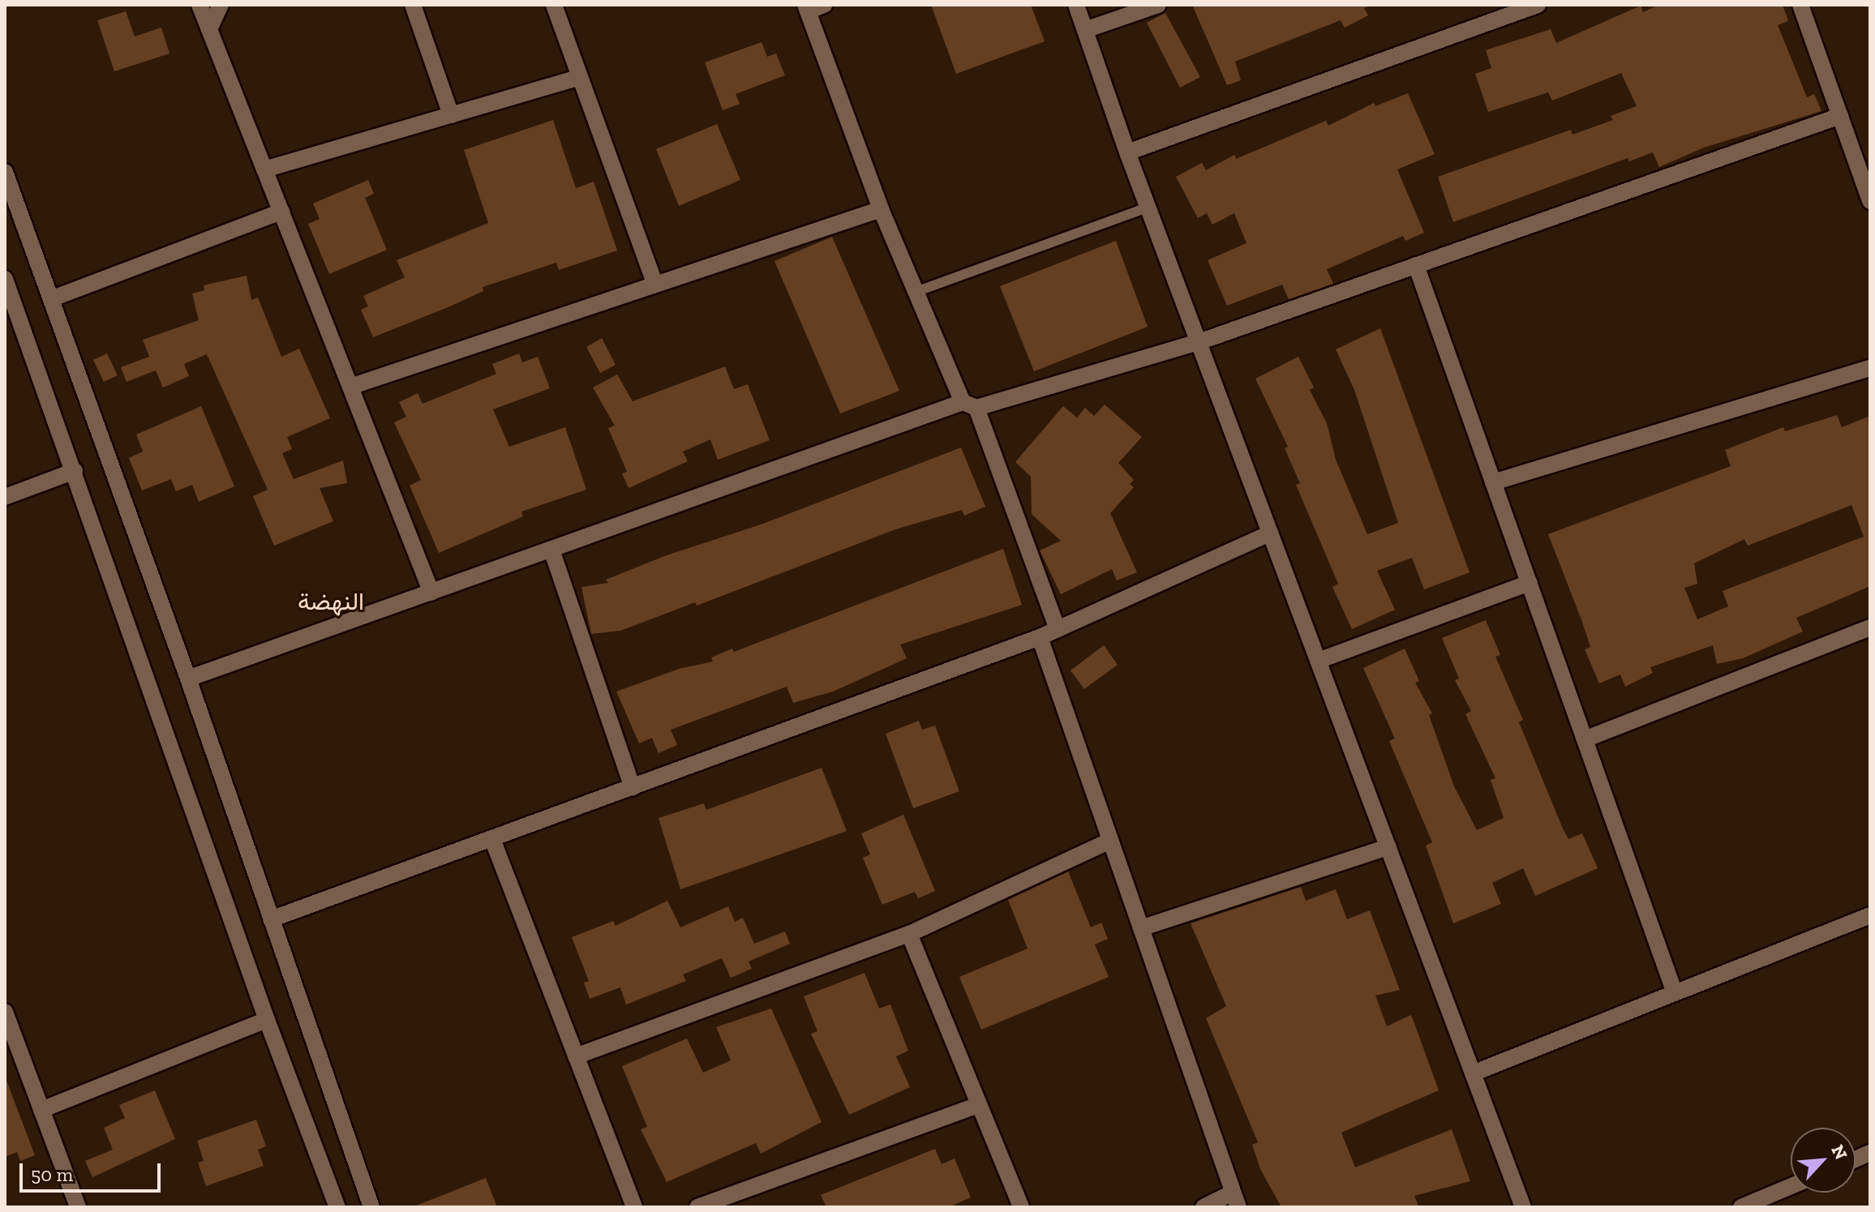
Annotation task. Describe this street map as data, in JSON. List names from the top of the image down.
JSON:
{
  "districts": ["النهضة"],
  "scale_bar": "50 m",
  "north": "top right"
}
